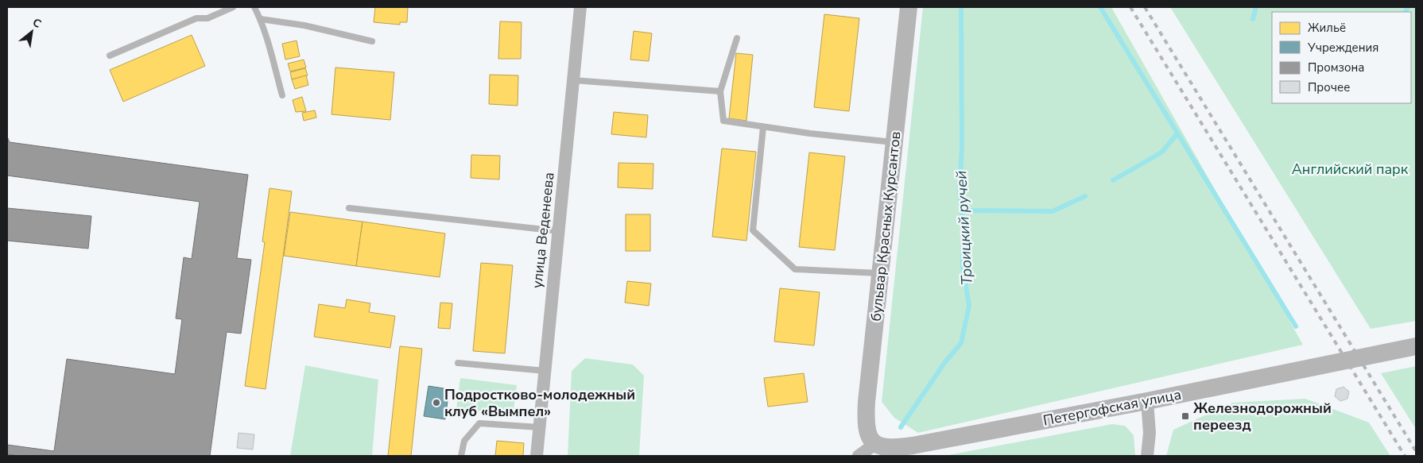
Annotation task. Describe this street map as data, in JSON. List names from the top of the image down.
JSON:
{
  "streets": {
    "main road": ["бульвар Красных Курсантов", "Петергофская улица"],
    "street": ["улица Веденеева"]
  },
  "crossings": [
    ["бульвар Красных Курсантов", "Петергофская улица"]
  ],
  "water": ["Троицкий ручей"],
  "parks": ["Английский парк"],
  "places": {
    "other": ["Подростково-молодежный клуб «Вымпел»"],
    "transit": ["Железнодорожный переезд"]
  },
  "legend": [
    "Жильё",
    "Учреждения",
    "Промзона",
    "Прочее"
  ],
  "north": "top right"
}
